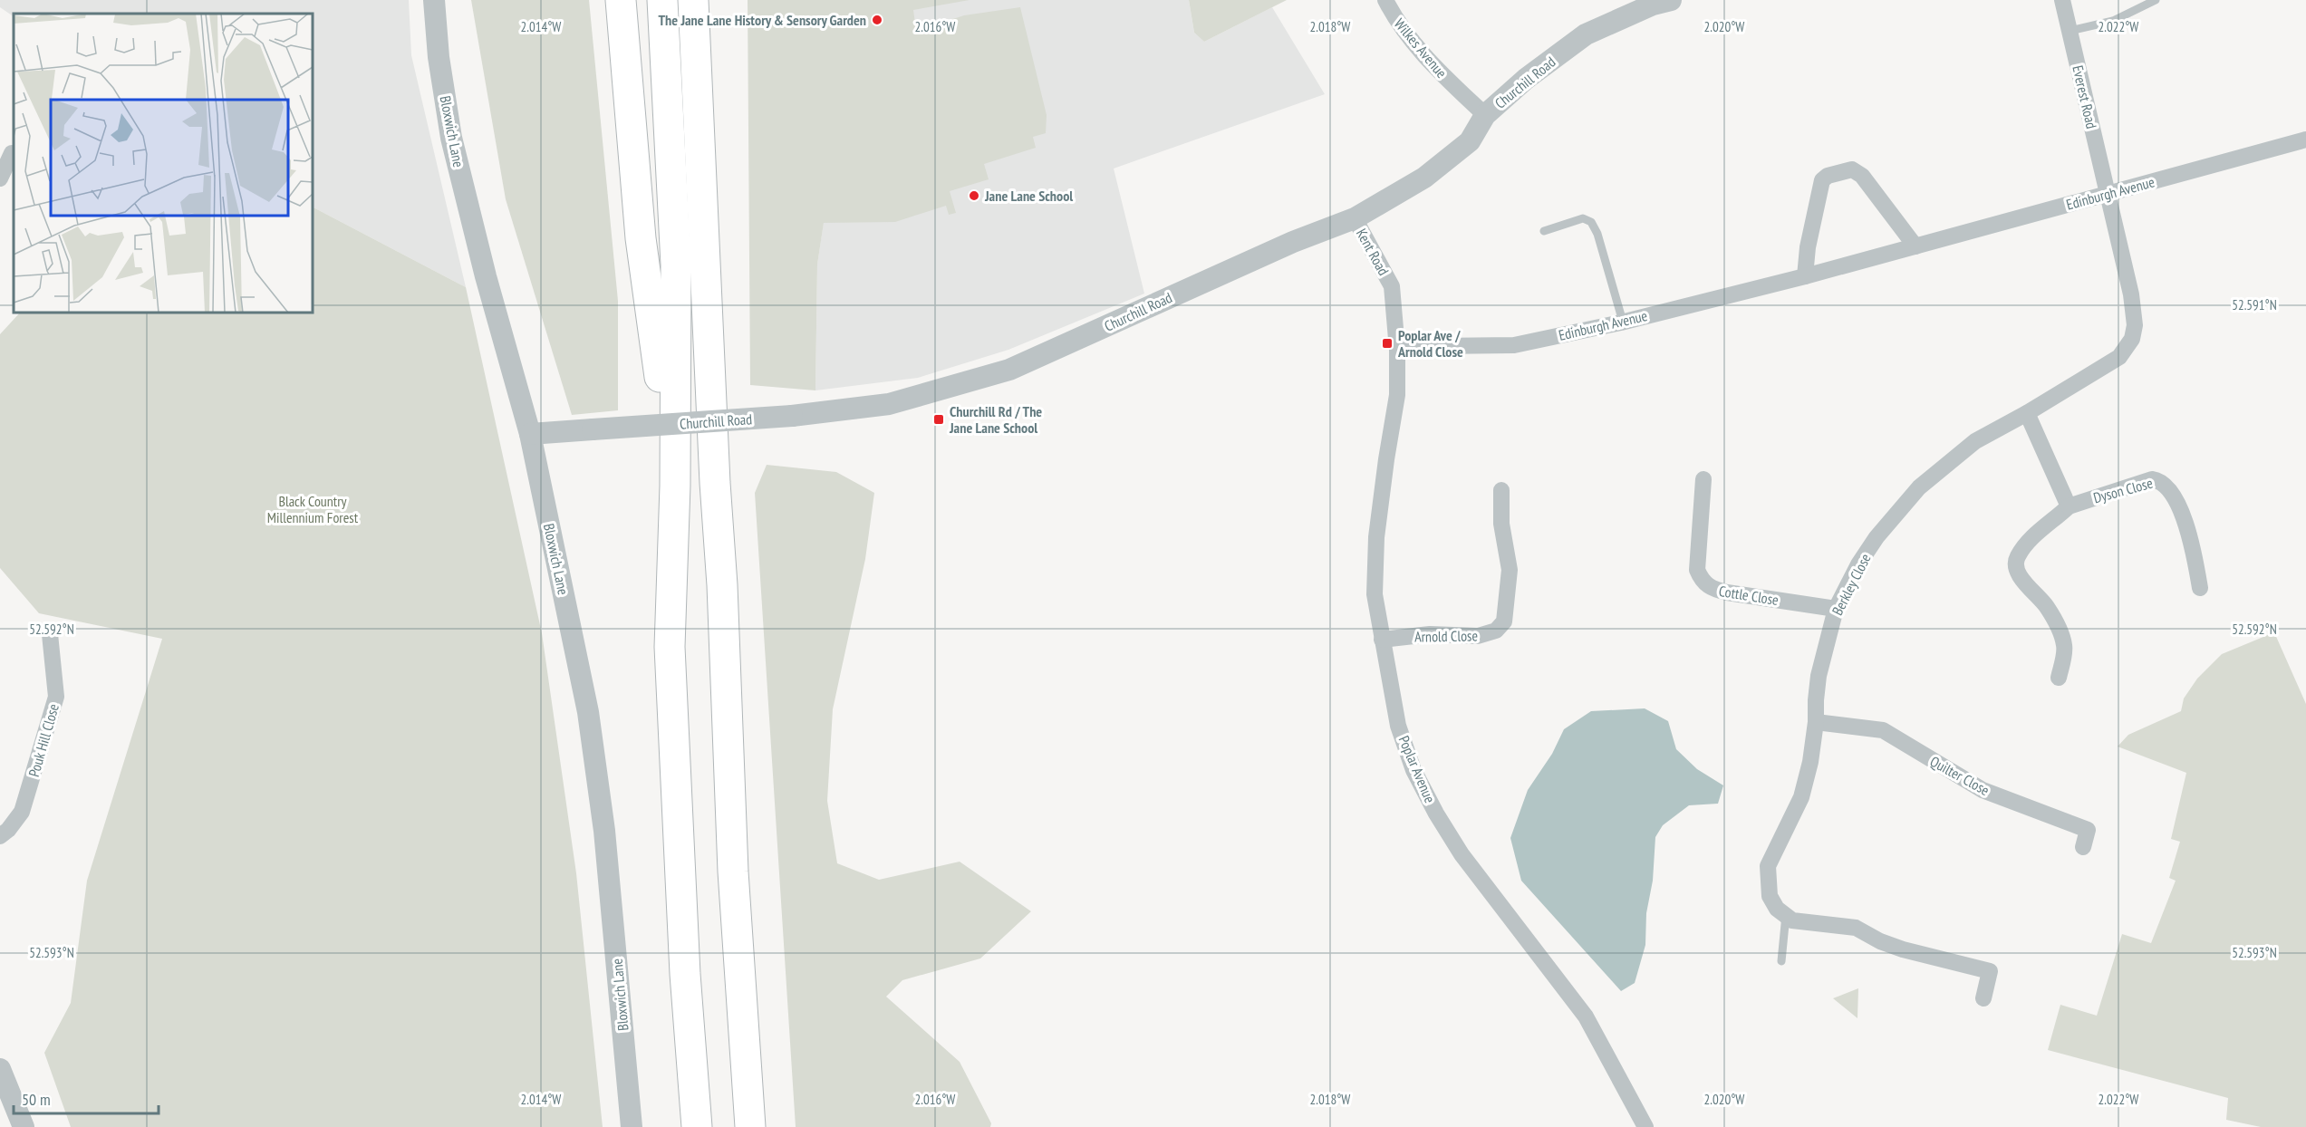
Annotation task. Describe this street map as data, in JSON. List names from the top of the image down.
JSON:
{
  "streets": {
    "street": [
      "Wilkes Avenue",
      "Churchill Road",
      "Everest Road",
      "Bloxwich Lane",
      "Edinburgh Avenue",
      "Kent Road",
      "Dyson Close",
      "Berkley Close",
      "Cottle Close",
      "Arnold Close",
      "Pouk Hill Close",
      "Poplar Avenue",
      "Quilter Close"
    ]
  },
  "crossings": [
    ["Wilkes Avenue", "Churchill Road"],
    ["Churchill Road", "Bloxwich Lane"],
    ["Churchill Road", "Kent Road"],
    ["Everest Road", "Edinburgh Avenue"],
    ["Everest Road", "Berkley Close"],
    ["Edinburgh Avenue", "Kent Road"],
    ["Edinburgh Avenue", "Berkley Close"],
    ["Edinburgh Avenue", "Poplar Avenue"],
    ["Kent Road", "Poplar Avenue"],
    ["Berkley Close", "Cottle Close"],
    ["Berkley Close", "Quilter Close"],
    ["Arnold Close", "Poplar Avenue"]
  ],
  "parks": ["Black Country Millennium Forest"],
  "places": {
    "other": ["The Jane Lane History & Sensory Garden", "Jane Lane School"],
    "transit": ["Poplar Ave / Arnold Close", "Churchill Rd / The Jane Lane School"]
  },
  "scale_bar": "50 m",
  "coordinates": [
    "2.014°W",
    "2.016°W",
    "2.018°W",
    "2.020°W",
    "2.022°W",
    "52.591°N",
    "52.592°N",
    "52.593°N"
  ]
}
